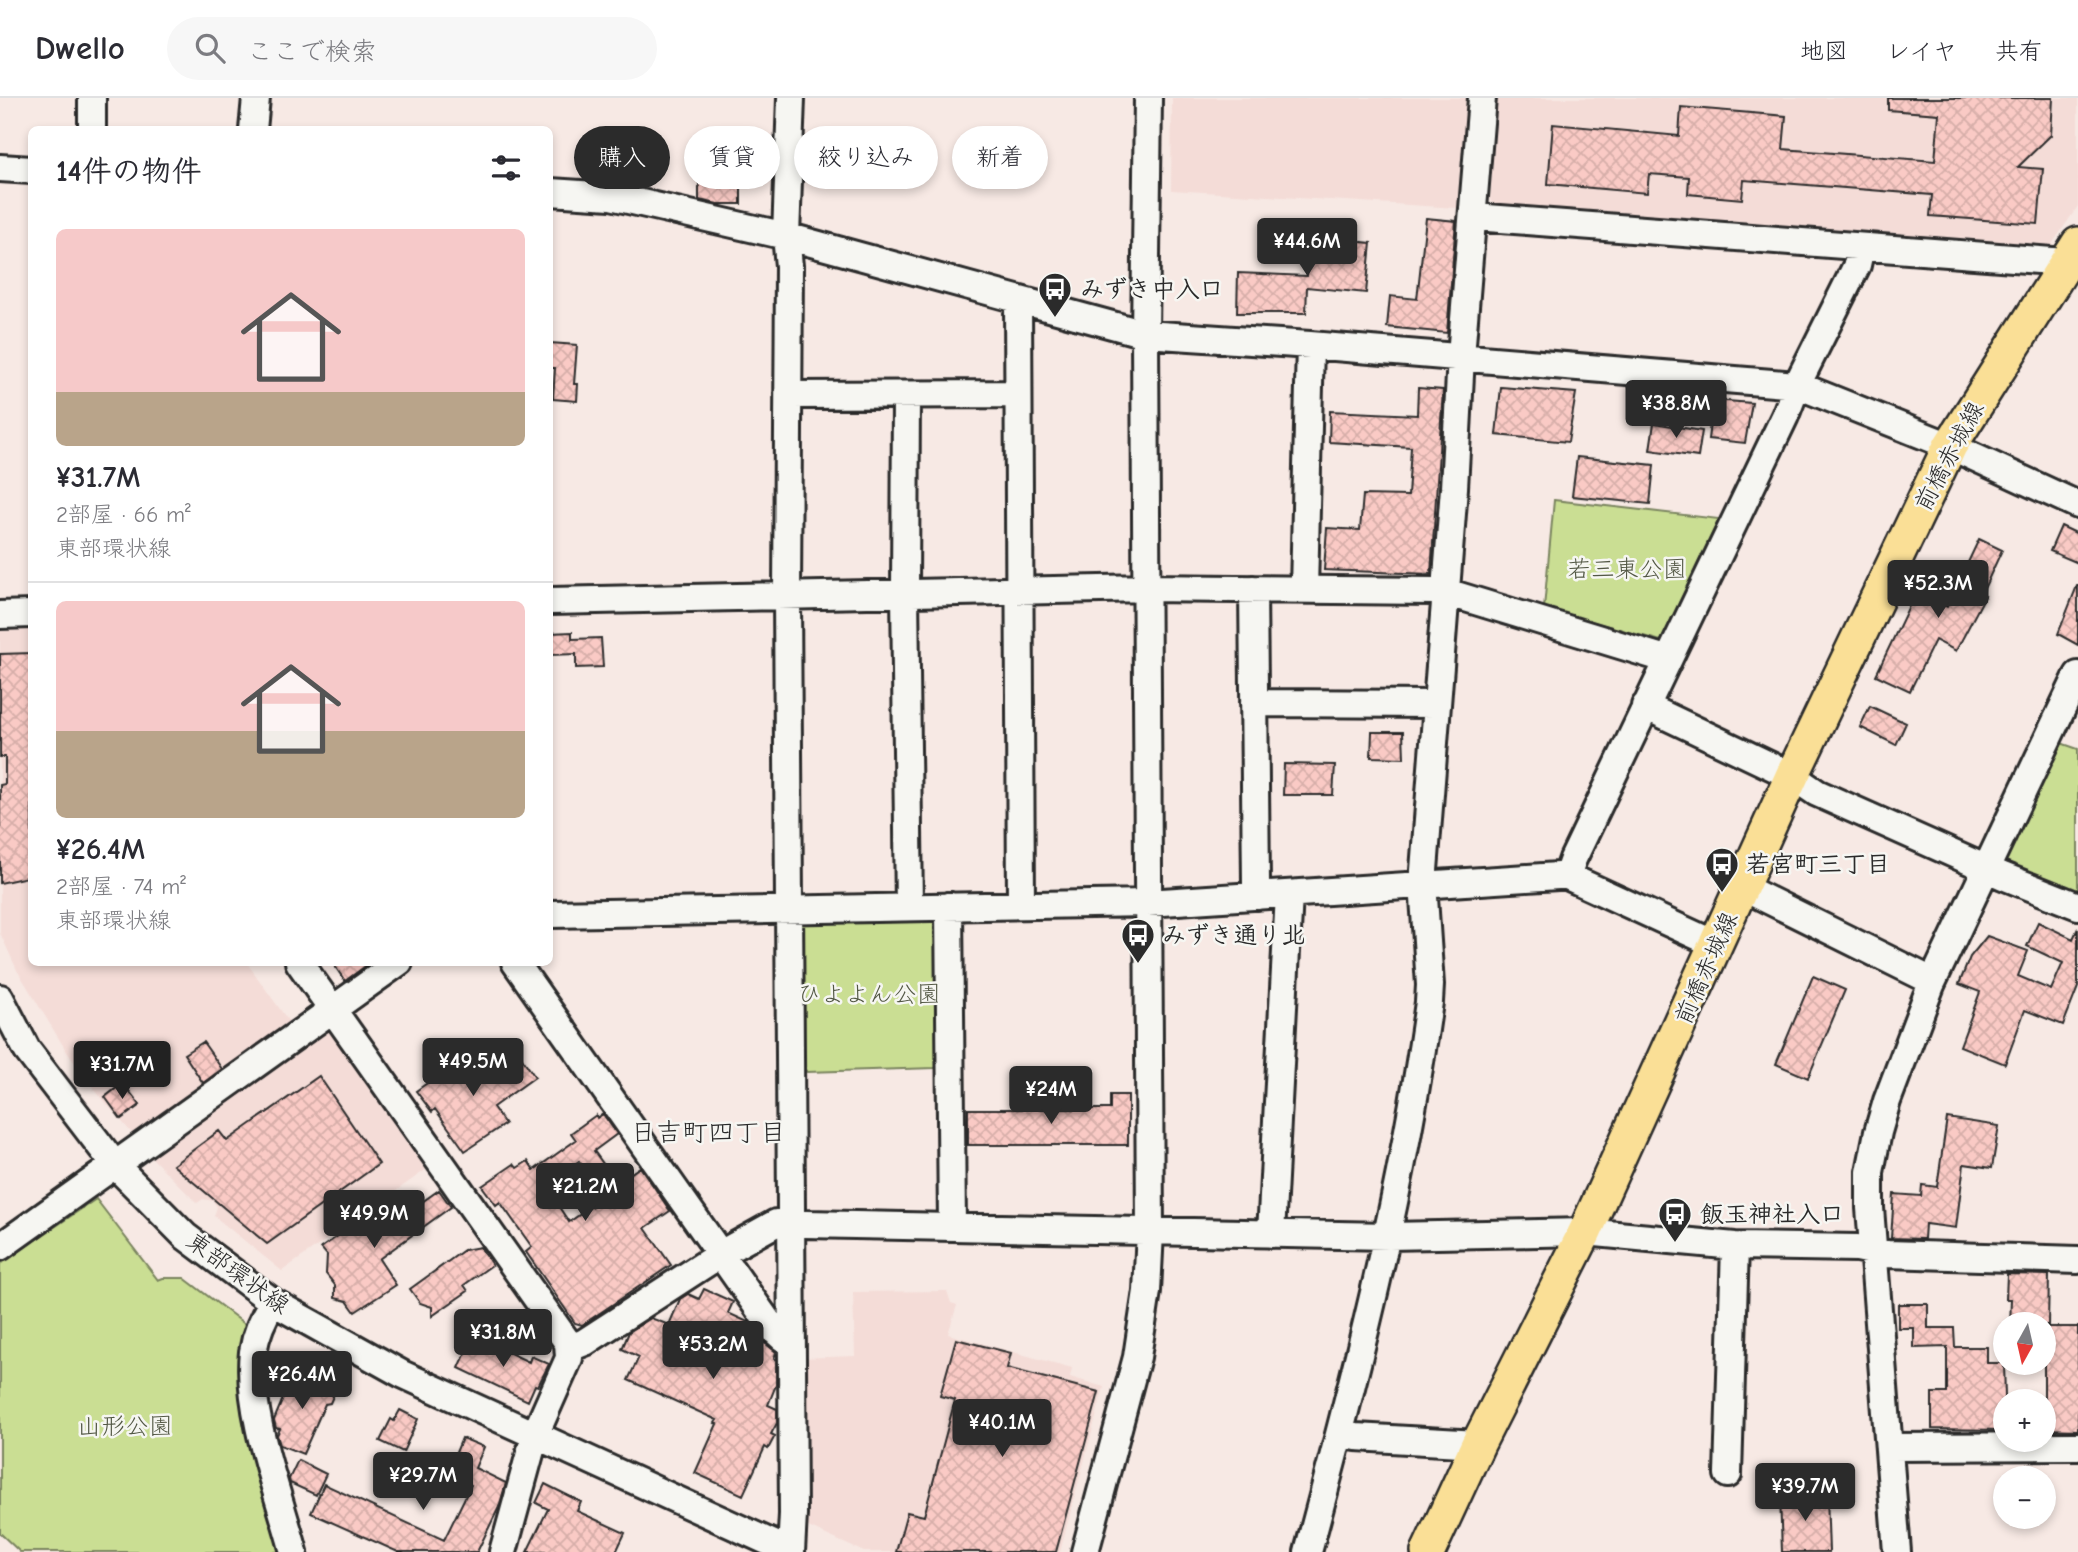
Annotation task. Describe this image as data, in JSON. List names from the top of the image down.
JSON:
{
  "streets": {
    "main road": ["前橋赤城線"],
    "street": ["東部環状線"]
  },
  "districts": ["日吉町四丁目"],
  "parks": ["若三東公園", "ひよよん公園", "山形公園"],
  "places": {
    "bus stop": [
      "みずき中入口",
      "若宮町三丁目",
      "みずき通り北",
      "飯玉神社入口"
    ]
  },
  "north": "bottom",
  "page": {
    "header": "Dwello",
    "search": "ここで検索",
    "nav": ["地図", "レイヤ", "共有"],
    "chip": [
      "購入",
      "賃貸",
      "絞り込み",
      "新着"
    ],
    "heading": "14件の物件",
    "list": [
      {
        "name": "¥31.7M",
        "note": "2部屋 · 66 m² · 東部環状線"
      },
      {
        "name": "¥26.4M",
        "note": "2部屋 · 74 m² · 東部環状線"
      }
    ],
    "price": [
      "¥44.6M",
      "¥38.8M",
      "¥52.3M",
      "¥49.5M",
      "¥31.7M",
      "¥24M",
      "¥21.2M",
      "¥49.9M",
      "¥31.8M",
      "¥53.2M",
      "¥26.4M",
      "¥40.1M",
      "¥29.7M",
      "¥39.7M"
    ],
    "map_buttons": ["+", "−"]
  }
}
